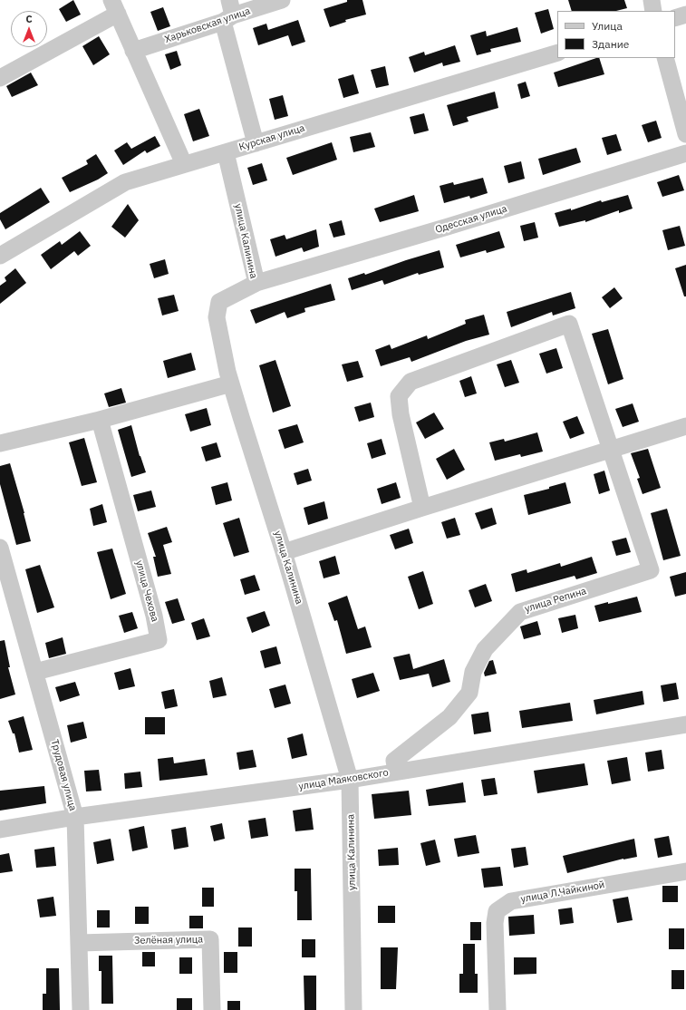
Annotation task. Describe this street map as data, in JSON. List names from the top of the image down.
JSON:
{
  "streets": {
    "street": [
      "Харьковская улица",
      "Курская улица",
      "Одесская улица",
      "улица Калинина",
      "улица Чехова",
      "улица Репина",
      "Трудовая улица",
      "улица Маяковского",
      "улица Л.Чайкиной",
      "Зелёная улица"
    ]
  },
  "crossings": [
    ["Курская улица", "улица Калинина"],
    ["Одесская улица", "улица Калинина"],
    ["улица Калинина", "улица Маяковского"],
    ["улица Чехова", "Трудовая улица"],
    ["улица Репина", "улица Маяковского"],
    ["Трудовая улица", "улица Маяковского"],
    ["Трудовая улица", "Зелёная улица"]
  ],
  "legend": ["Улица", "Здание"],
  "north": "top"
}
